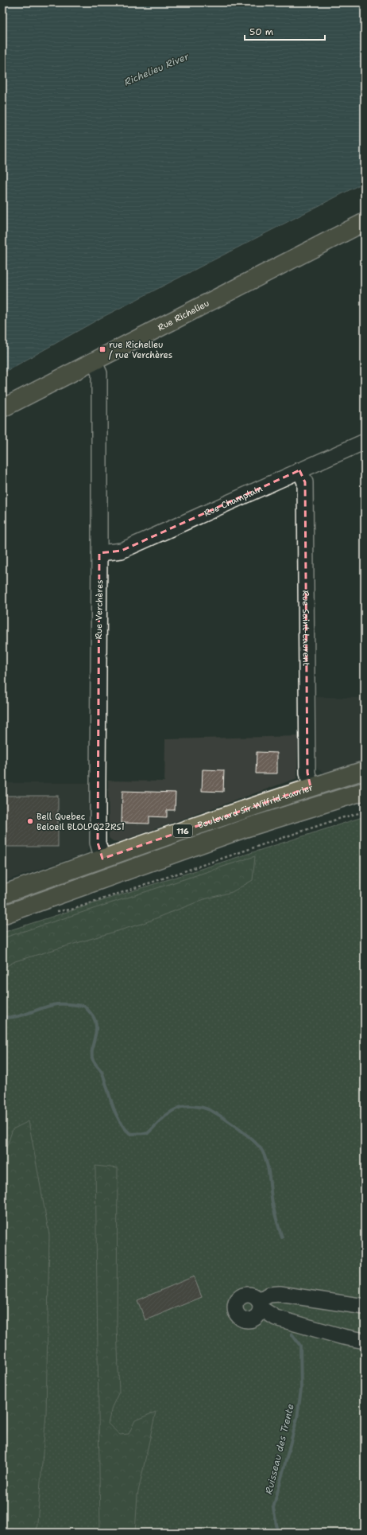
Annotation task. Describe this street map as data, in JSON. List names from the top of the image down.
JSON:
{
  "streets": {
    "main road": ["Rue Richelieu", "Boulevard Sir-Wilfrid-Laurier", "116"],
    "street": ["Rue Champlain", "Rue Verchères", "Rue Saint-Laurent"]
  },
  "crossings": [
    ["Rue Richelieu", "Rue Verchères"],
    ["Rue Champlain", "Rue Verchères"],
    ["Rue Champlain", "Rue Saint-Laurent"],
    ["Rue Verchères", "Boulevard Sir-Wilfrid-Laurier"],
    ["Rue Saint-Laurent", "Boulevard Sir-Wilfrid-Laurier"]
  ],
  "water": ["Richelieu River", "Ruisseau des Trente"],
  "places": {
    "transit": ["rue Richelieu / rue Verchères"],
    "other": ["Bell Quebec Beloeil BLOLPQ22RS1"]
  },
  "scale_bar": "50 m"
}
